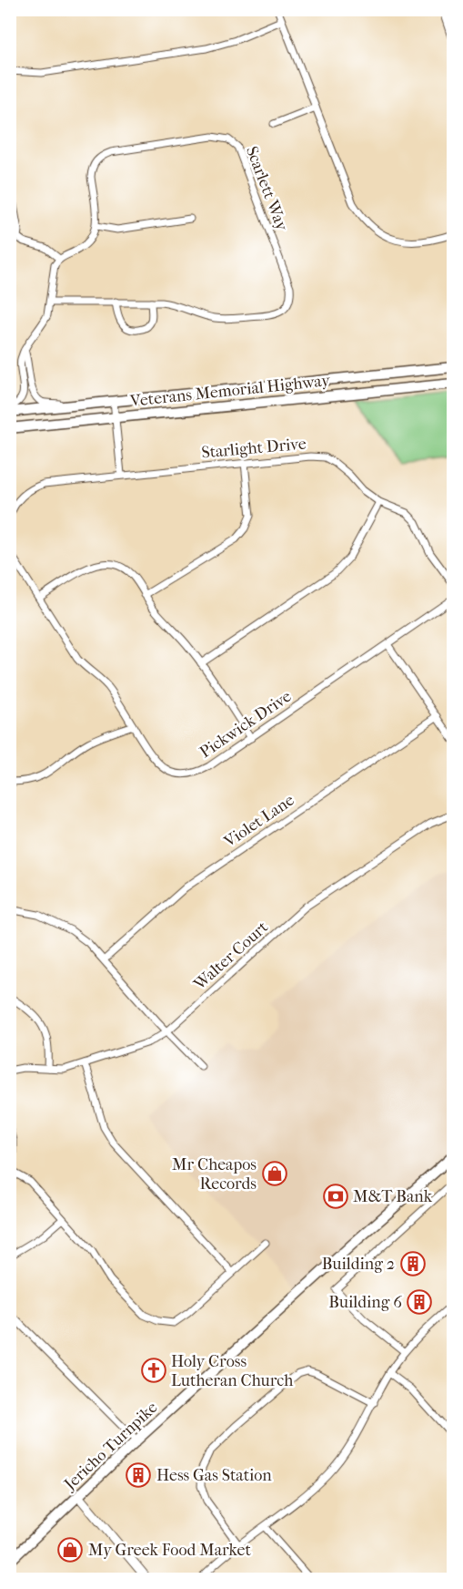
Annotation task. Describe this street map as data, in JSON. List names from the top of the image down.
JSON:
{
  "streets": {
    "main road": ["Veterans Memorial Highway", "Jericho Turnpike"],
    "street": [
      "Scarlett Way",
      "Starlight Drive",
      "Pickwick Drive",
      "Violet Lane",
      "Walter Court"
    ]
  },
  "places": {
    "shop": ["Mr Cheapos Records", "My Greek Food Market"],
    "bank": ["M&T Bank"],
    "building": ["Building 2", "Building 6", "Hess Gas Station"],
    "church": ["Holy Cross Lutheran Church"]
  }
}
